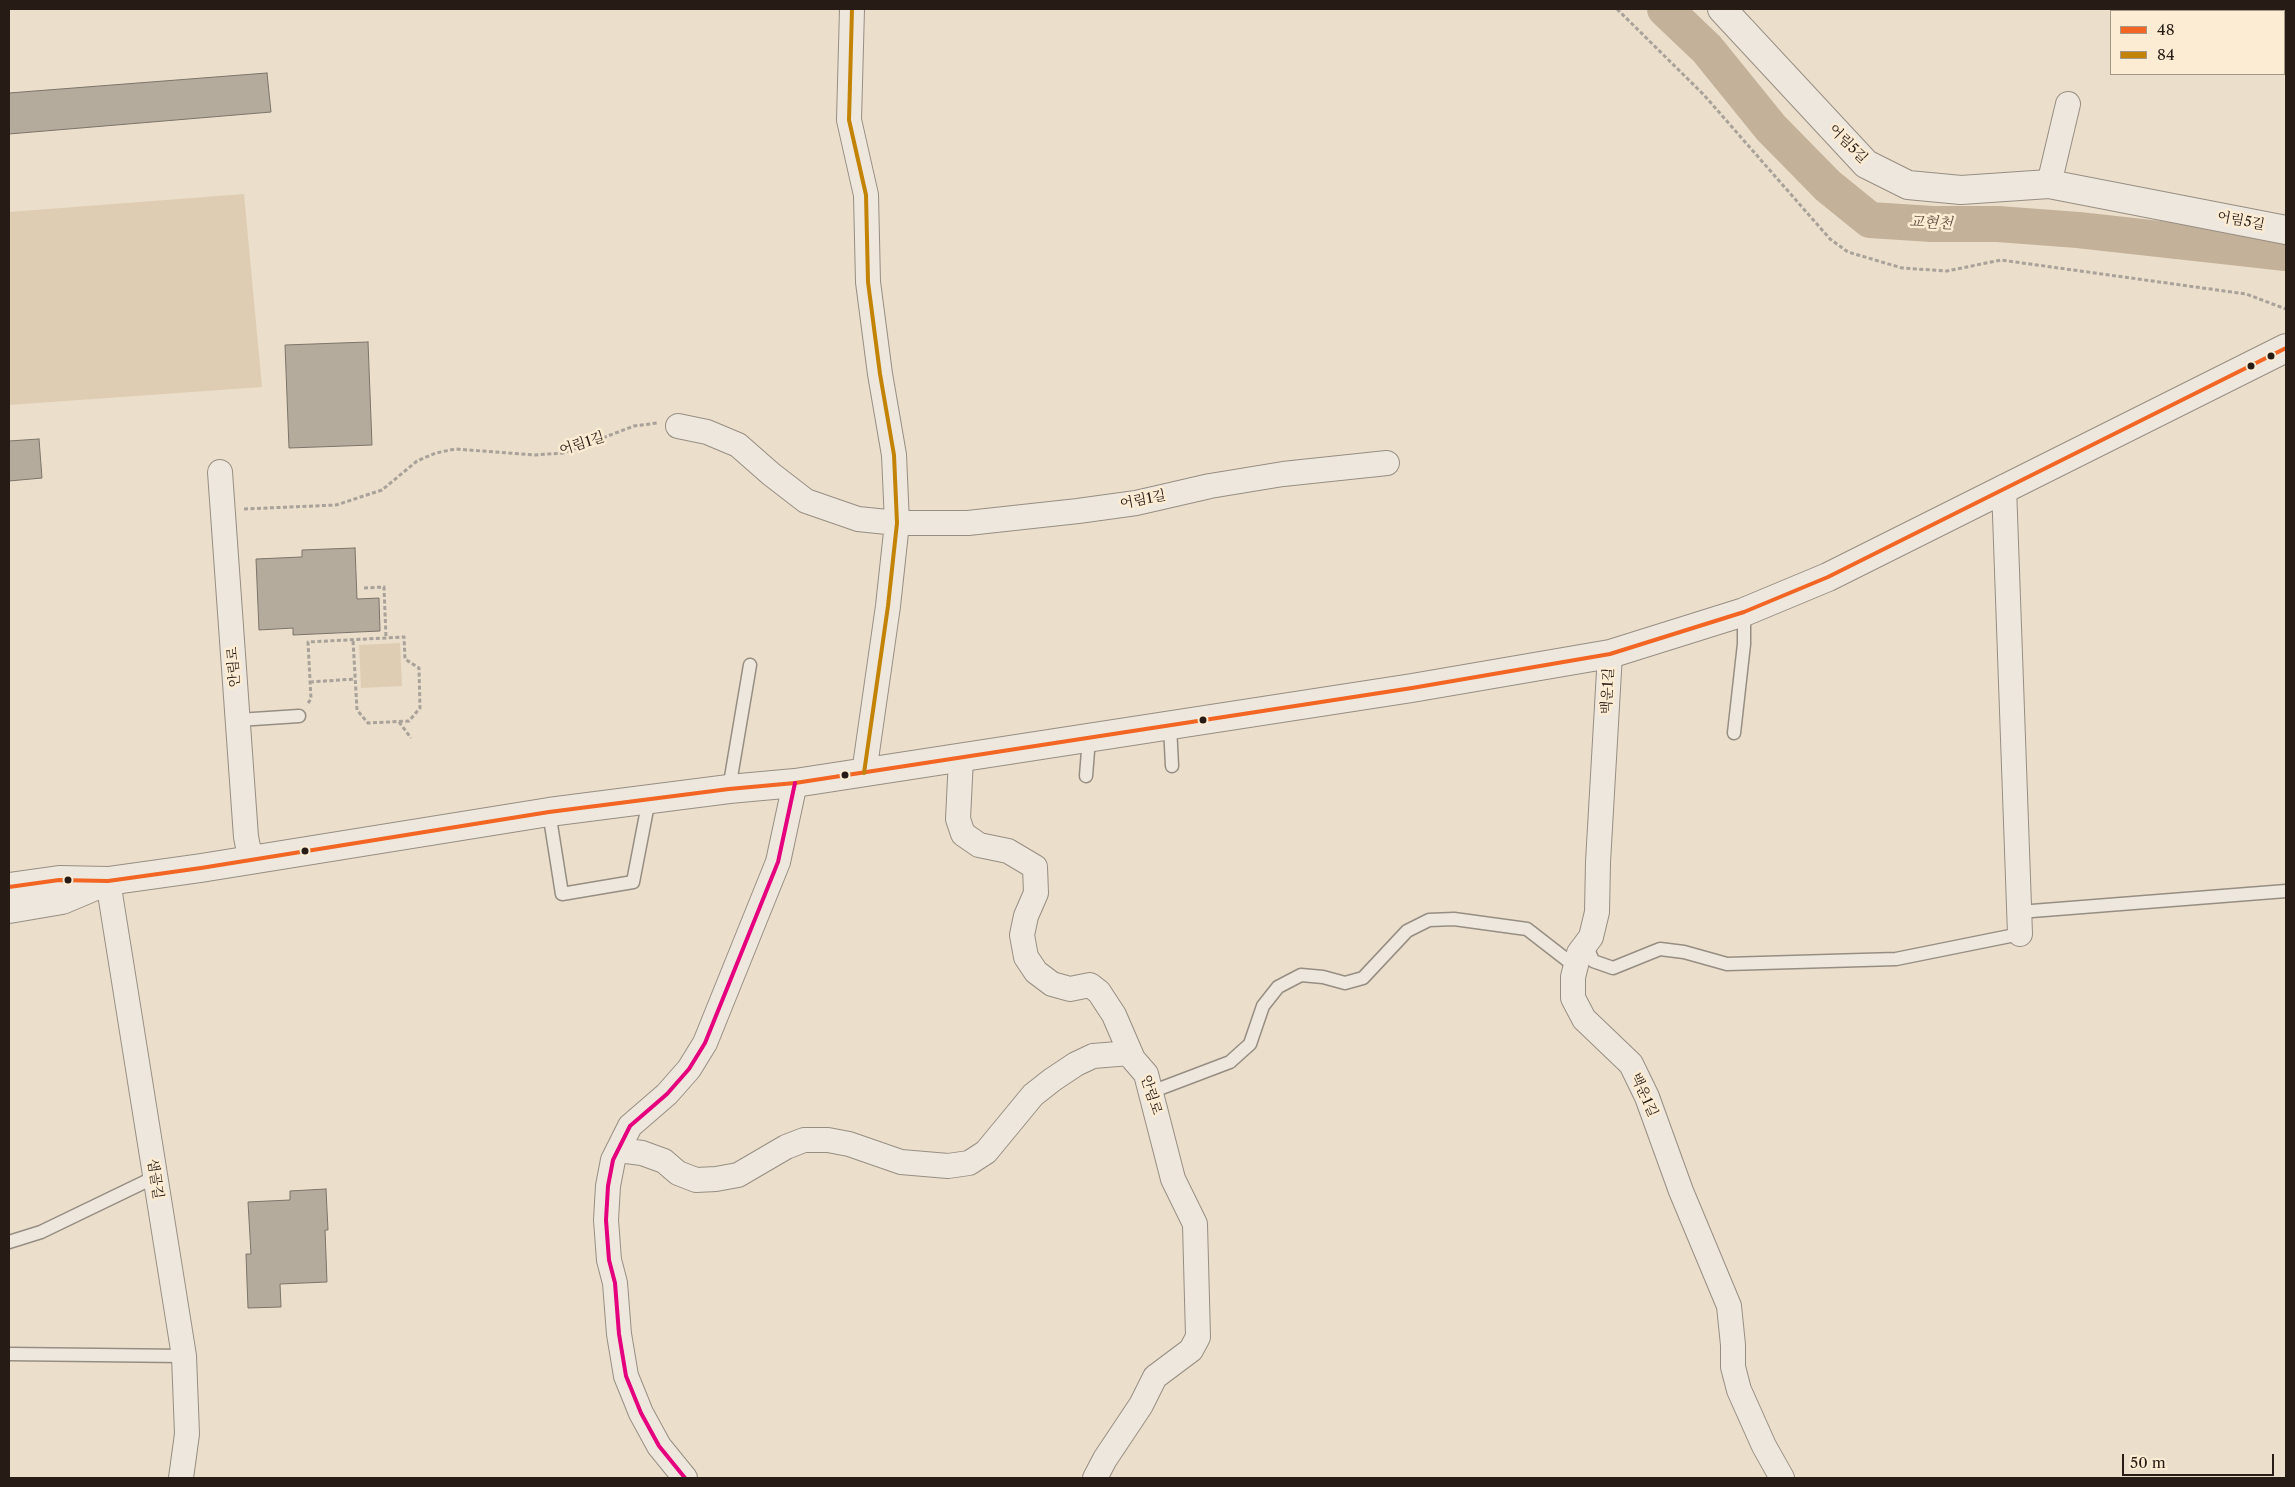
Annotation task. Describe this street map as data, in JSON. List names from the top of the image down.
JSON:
{
  "streets": {
    "street": [
      "어림5길",
      "어림1길",
      "안림로",
      "백운1길",
      "샘골길"
    ]
  },
  "crossings": [
    ["어림1길", "안림로"]
  ],
  "water": ["교현천"],
  "lines": ["transit line 84", "transit line 48"],
  "legend": ["48", "84"],
  "scale_bar": "50 m"
}
